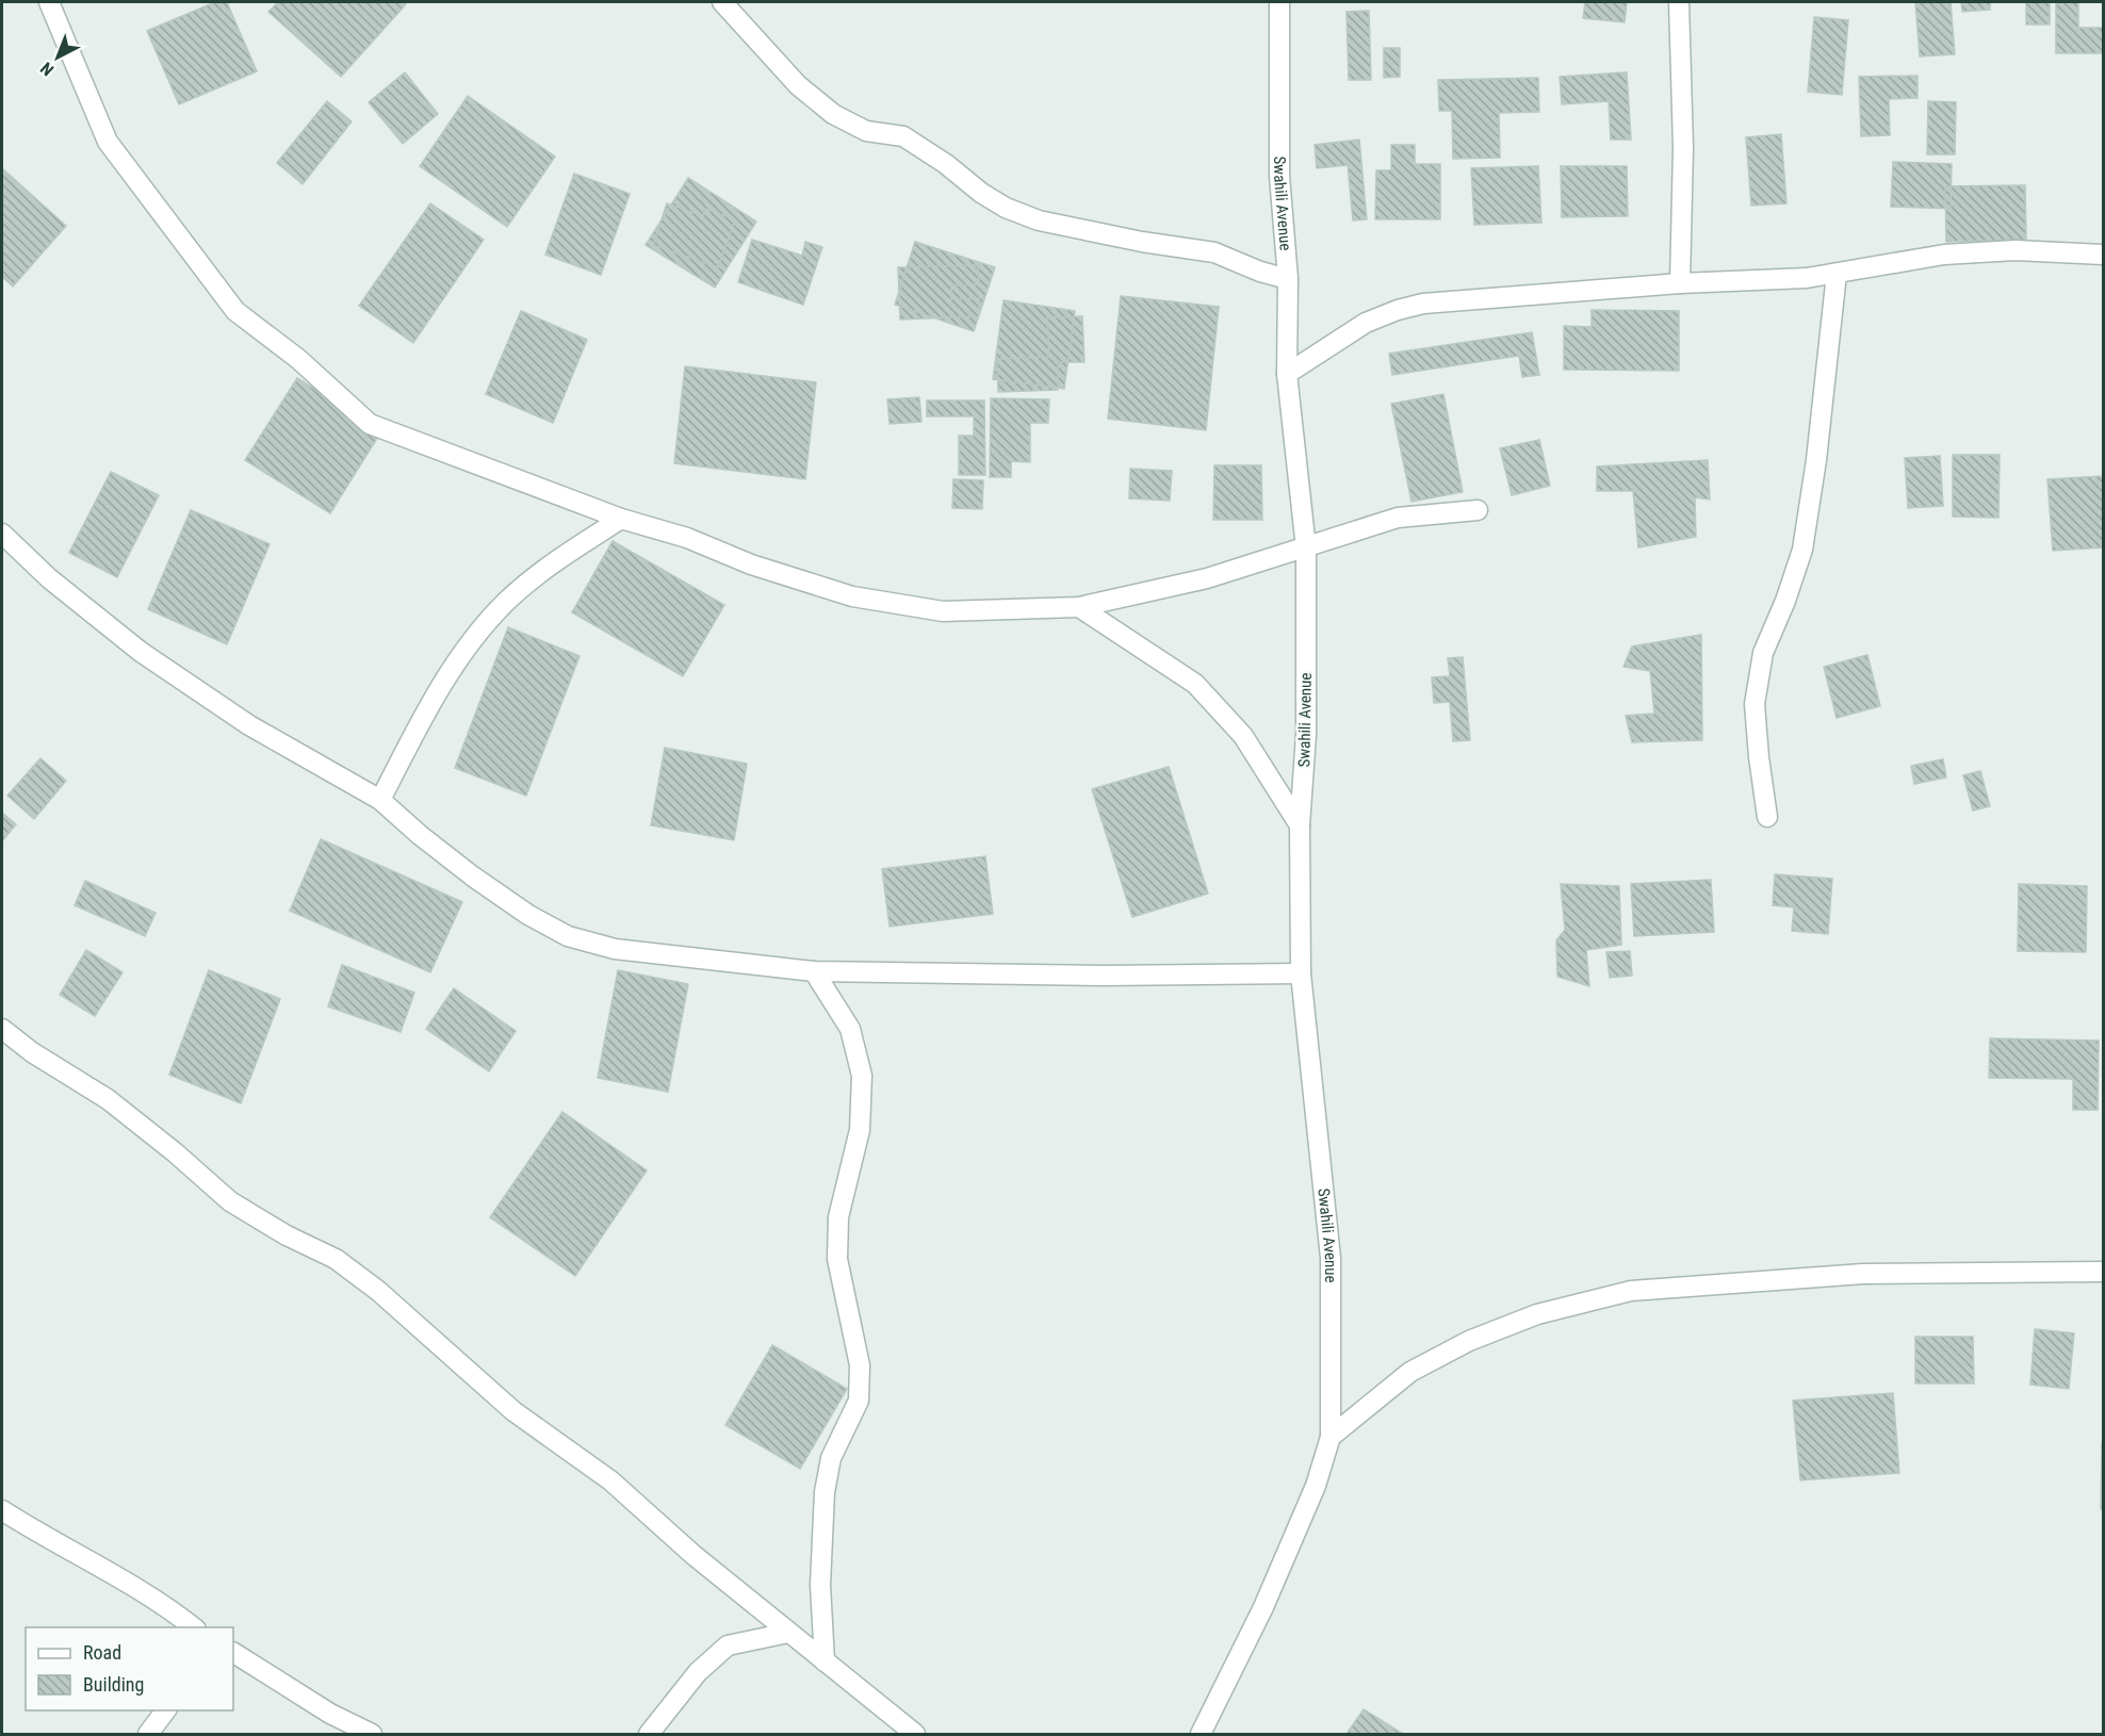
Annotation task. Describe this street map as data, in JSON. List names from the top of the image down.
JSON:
{
  "streets": {
    "street": ["Swahili Avenue"]
  },
  "legend": ["Road", "Building"],
  "north": "bottom left"
}
